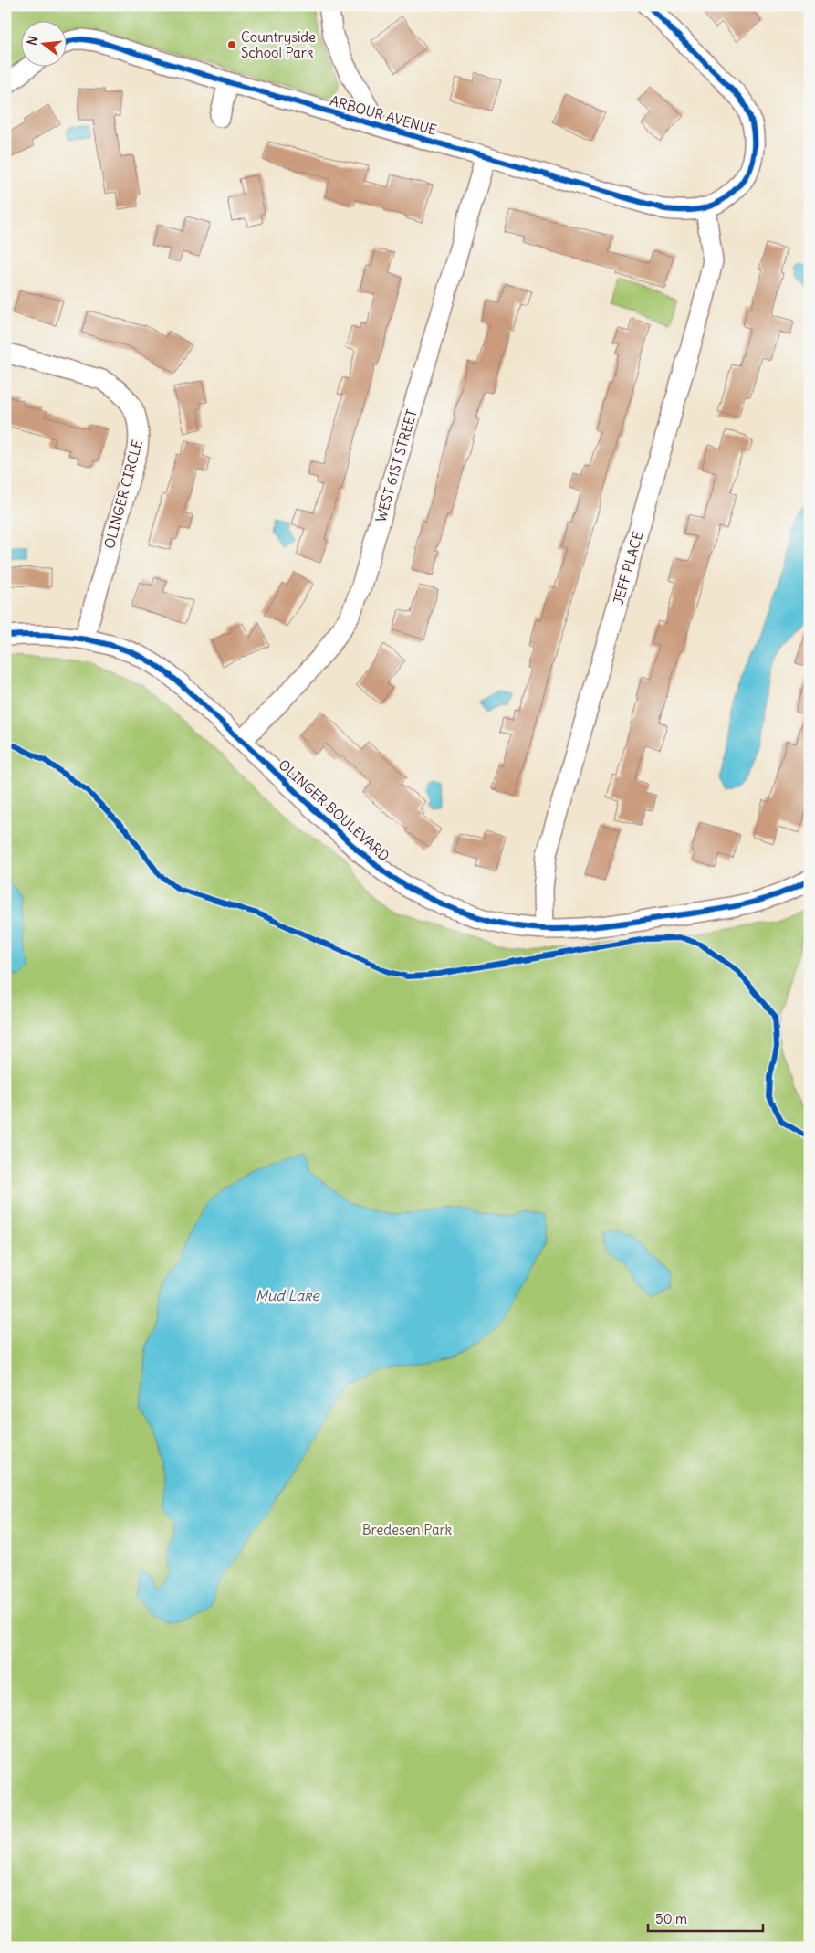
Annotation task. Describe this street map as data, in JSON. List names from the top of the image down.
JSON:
{
  "streets": {
    "street": [
      "ARBOUR AVENUE",
      "WEST 61ST STREET",
      "OLINGER CIRCLE",
      "JEFF PLACE",
      "OLINGER BOULEVARD"
    ]
  },
  "crossings": [
    ["ARBOUR AVENUE", "WEST 61ST STREET"],
    ["ARBOUR AVENUE", "JEFF PLACE"],
    ["WEST 61ST STREET", "OLINGER BOULEVARD"],
    ["OLINGER CIRCLE", "OLINGER BOULEVARD"],
    ["JEFF PLACE", "OLINGER BOULEVARD"]
  ],
  "water": ["Mud Lake"],
  "parks": ["Bredesen Park"],
  "places": ["Countryside School Park"],
  "scale_bar": "50 m",
  "north": "left"
}
